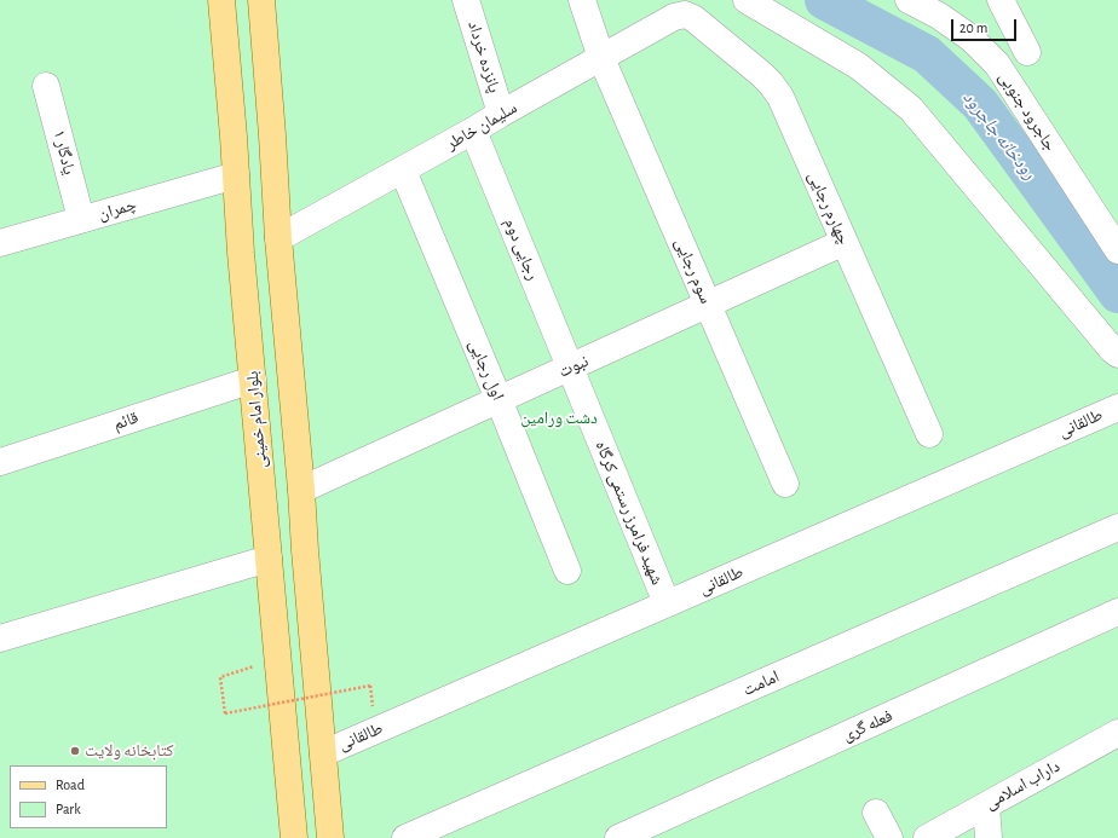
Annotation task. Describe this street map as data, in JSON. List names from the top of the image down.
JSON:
{
  "streets": {
    "main road": ["بلوار امام خمینی"],
    "street": [
      "پانزده خرداد",
      "جاجرود جنوبی",
      "سلیمان خاطر",
      "یادگار ۱",
      "چهارم رجایی",
      "چمران",
      "رجایی دوم",
      "سوم رجایی",
      "نبوت",
      "اول رجایی",
      "قائم",
      "طالقانی",
      "شهید فرامرز رستمی کرگاه",
      "امامت",
      "فعله گری",
      "داراب اسلامی"
    ]
  },
  "crossings": [
    ["پانزده خرداد", "سلیمان خاطر"],
    ["سلیمان خاطر", "چهارم رجایی"],
    ["سلیمان خاطر", "رجایی دوم"],
    ["سلیمان خاطر", "سوم رجایی"],
    ["سلیمان خاطر", "اول رجایی"],
    ["یادگار ۱", "چمران"],
    ["چهارم رجایی", "نبوت"],
    ["چمران", "بلوار امام خمینی"],
    ["رجایی دوم", "نبوت"],
    ["رجایی دوم", "شهید فرامرز رستمی کرگاه"],
    ["سوم رجایی", "نبوت"],
    ["نبوت", "اول رجایی"],
    ["نبوت", "شهید فرامرز رستمی کرگاه"],
    ["بلوار امام خمینی", "قائم"],
    ["طالقانی", "شهید فرامرز رستمی کرگاه"]
  ],
  "water": ["رودخانه جاجرود"],
  "parks": ["دشت ورامین"],
  "places": ["کتابخانه ولایت"],
  "legend": ["Road", "Park"],
  "scale_bar": "20 m"
}
